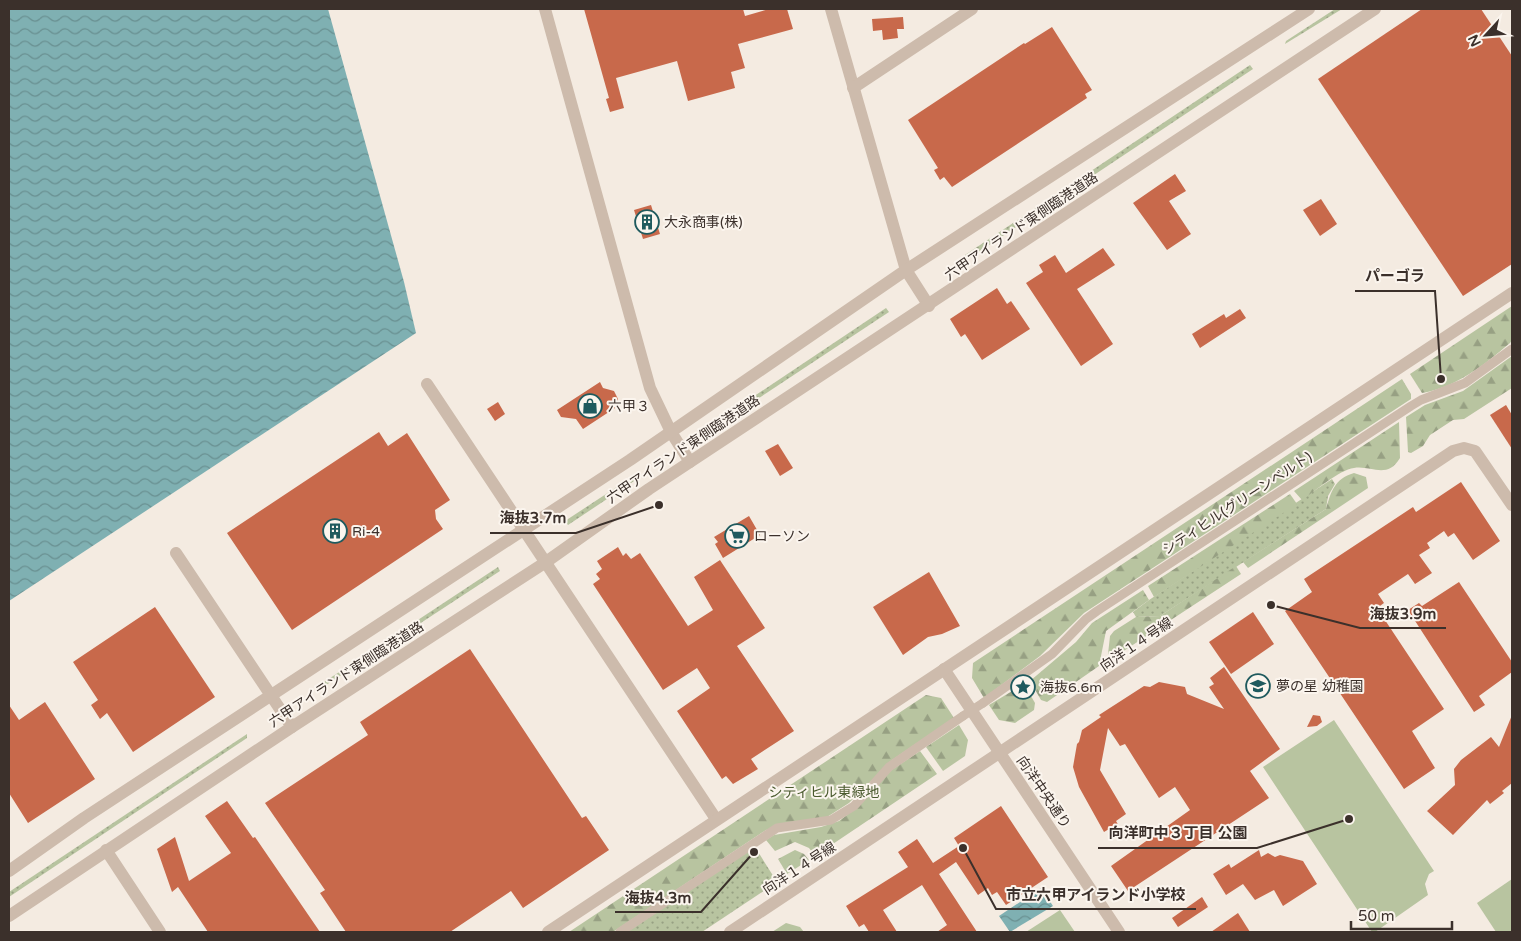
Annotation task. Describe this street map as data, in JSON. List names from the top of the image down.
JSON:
{
  "streets": {
    "street": [
      "六甲アイランド東側臨港道路",
      "シティヒル(グリーンベルト)",
      "向洋１４号線",
      "向洋中央通り"
    ]
  },
  "crossings": [
    ["向洋１４号線", "向洋中央通り"]
  ],
  "parks": ["シティヒル東緑地"],
  "places": {
    "building": ["大永商事(株)", "Ri-4"],
    "other": [
      "パーゴラ",
      "海抜3.7m",
      "海抜3.9m",
      "向洋町中３丁目 公園",
      "市立六甲アイランド小学校",
      "海抜4.3m"
    ],
    "shop": ["六甲３"],
    "supermarket": ["ローソン"],
    "school or university": ["夢の星 幼稚園"],
    "place": ["海抜6.6m"]
  },
  "scale_bar": "50 m",
  "north": "bottom left"
}
